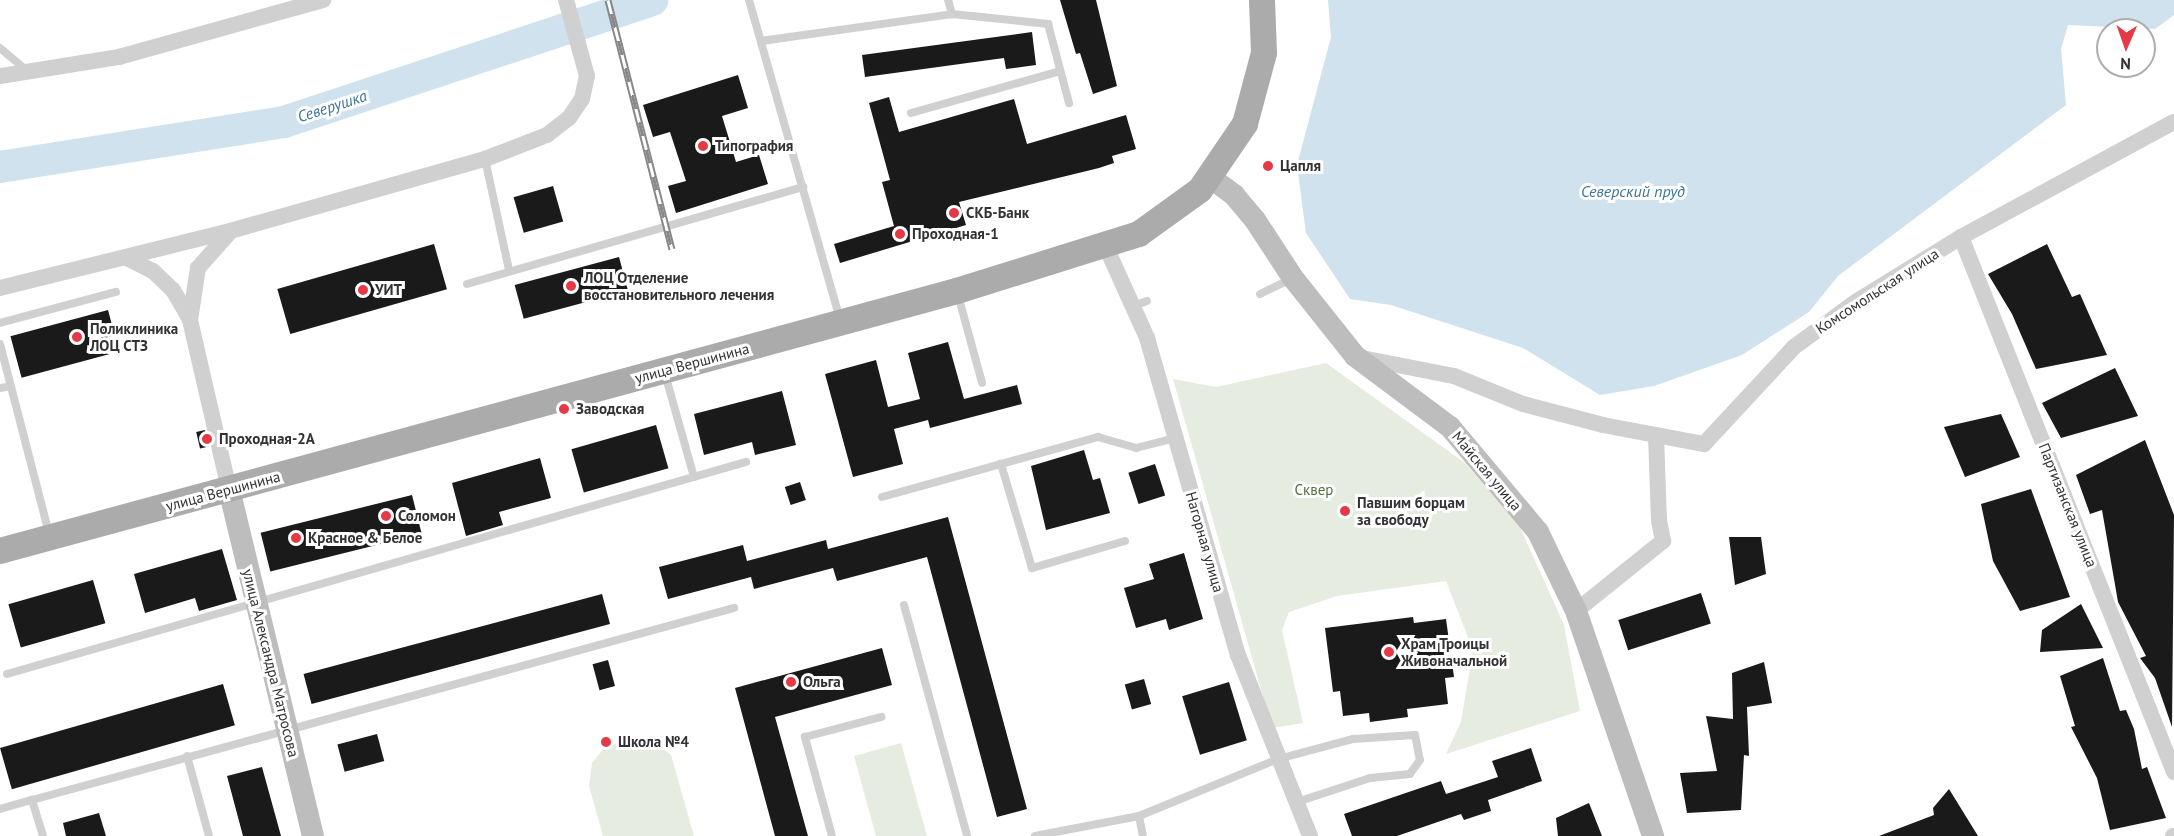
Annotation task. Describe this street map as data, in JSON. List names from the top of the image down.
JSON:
{
  "streets": {
    "main road": ["улица Вершинина"],
    "street": [
      "Комсомольская улица",
      "Майская улица",
      "Партизанская улица",
      "Нагорная улица",
      "улица Александра Матросова"
    ]
  },
  "crossings": [
    ["Комсомольская улица", "Майская улица"],
    ["Комсомольская улица", "Партизанская улица"],
    ["улица Вершинина", "Майская улица"],
    ["улица Вершинина", "Нагорная улица"],
    ["улица Вершинина", "улица Александра Матросова"]
  ],
  "water": ["Северушка", "Северский пруд"],
  "parks": ["Сквер"],
  "places": [
    "Типография",
    "Цапля",
    "СКБ-Банк",
    "Проходная-1",
    "ЛОЦ Отделение восстановительного лечения",
    "УИТ",
    "Поликлиника ЛОЦ СТЗ",
    "Заводская",
    "Проходная-2А",
    "Павшим борцам за свободу",
    "Соломон",
    "Красное & Белое",
    "Храм Троицы Живоначальной",
    "Ольга",
    "Школа №4"
  ],
  "north": "bottom"
}
